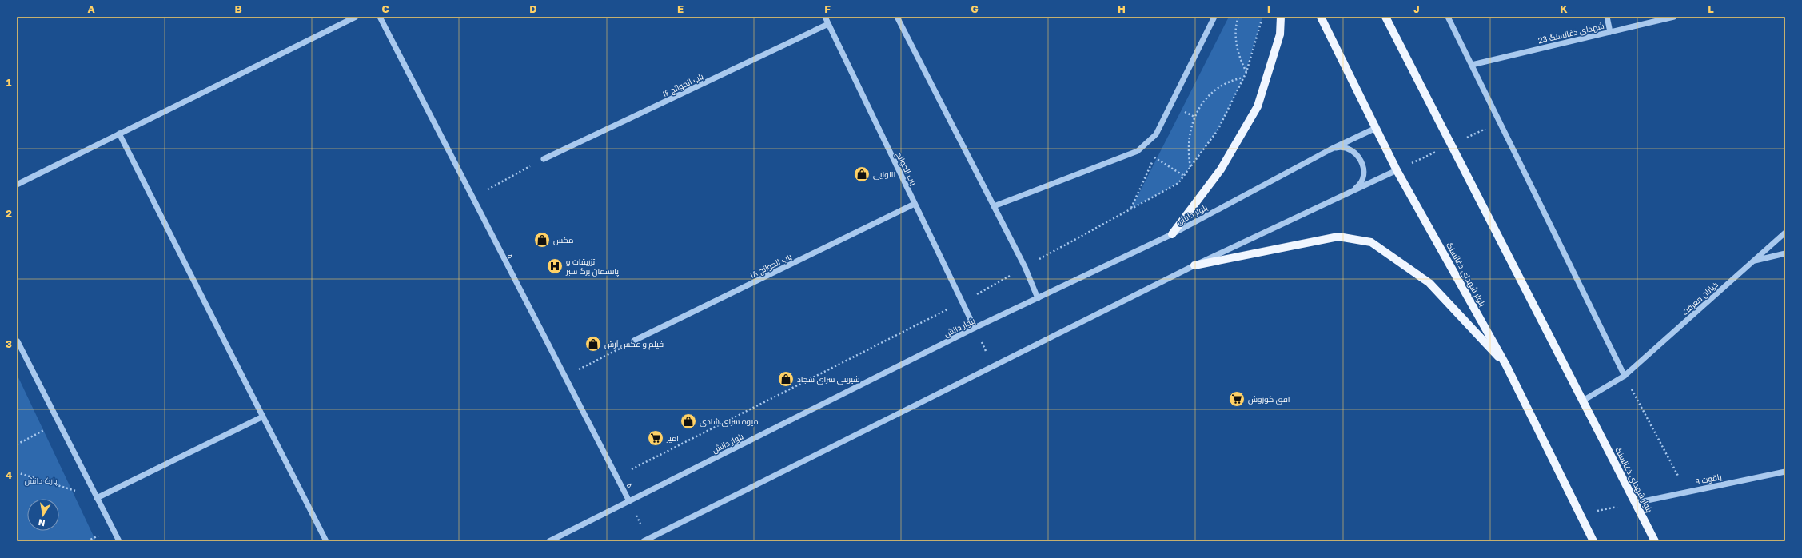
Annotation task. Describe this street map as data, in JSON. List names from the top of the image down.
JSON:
{
  "streets": {
    "main road": ["بلوار شهدای ذغالسنگ"],
    "street": [
      "شهدای ذغالسنگ 23",
      "باب الحوائج ۱۶",
      "باب الحوائج",
      "بلوار دانش",
      "۵",
      "باب الحوائج ۱۸",
      "خیابان معرفت",
      "یاقوت ۹"
    ]
  },
  "crossings": [
    ["باب الحوائج ۱۶", "باب الحوائج"],
    ["باب الحوائج", "بلوار دانش"],
    ["باب الحوائج", "باب الحوائج ۱۸"],
    ["بلوار دانش", "۵"],
    ["بلوار دانش", "بلوار شهدای ذغالسنگ"],
    ["بلوار شهدای ذغالسنگ", "خیابان معرفت"],
    ["بلوار شهدای ذغالسنگ", "یاقوت ۹"]
  ],
  "parks": ["پارک دانش"],
  "places": {
    "shop": [
      "نانوایی",
      "مکس",
      "فیلم و عکس آرش",
      "شیرینی سرای سجاد",
      "میوه سرای شادی"
    ],
    "hospital": ["تزریقات و پانسمان برگ سبز"],
    "supermarket": ["افق کوروش", "امیر"]
  },
  "north": "bottom",
  "grid": {
    "columns": [
      "A",
      "B",
      "C",
      "D",
      "E",
      "F",
      "G",
      "H",
      "I",
      "J",
      "K",
      "L"
    ],
    "rows": [
      "1",
      "2",
      "3",
      "4"
    ]
  }
}
